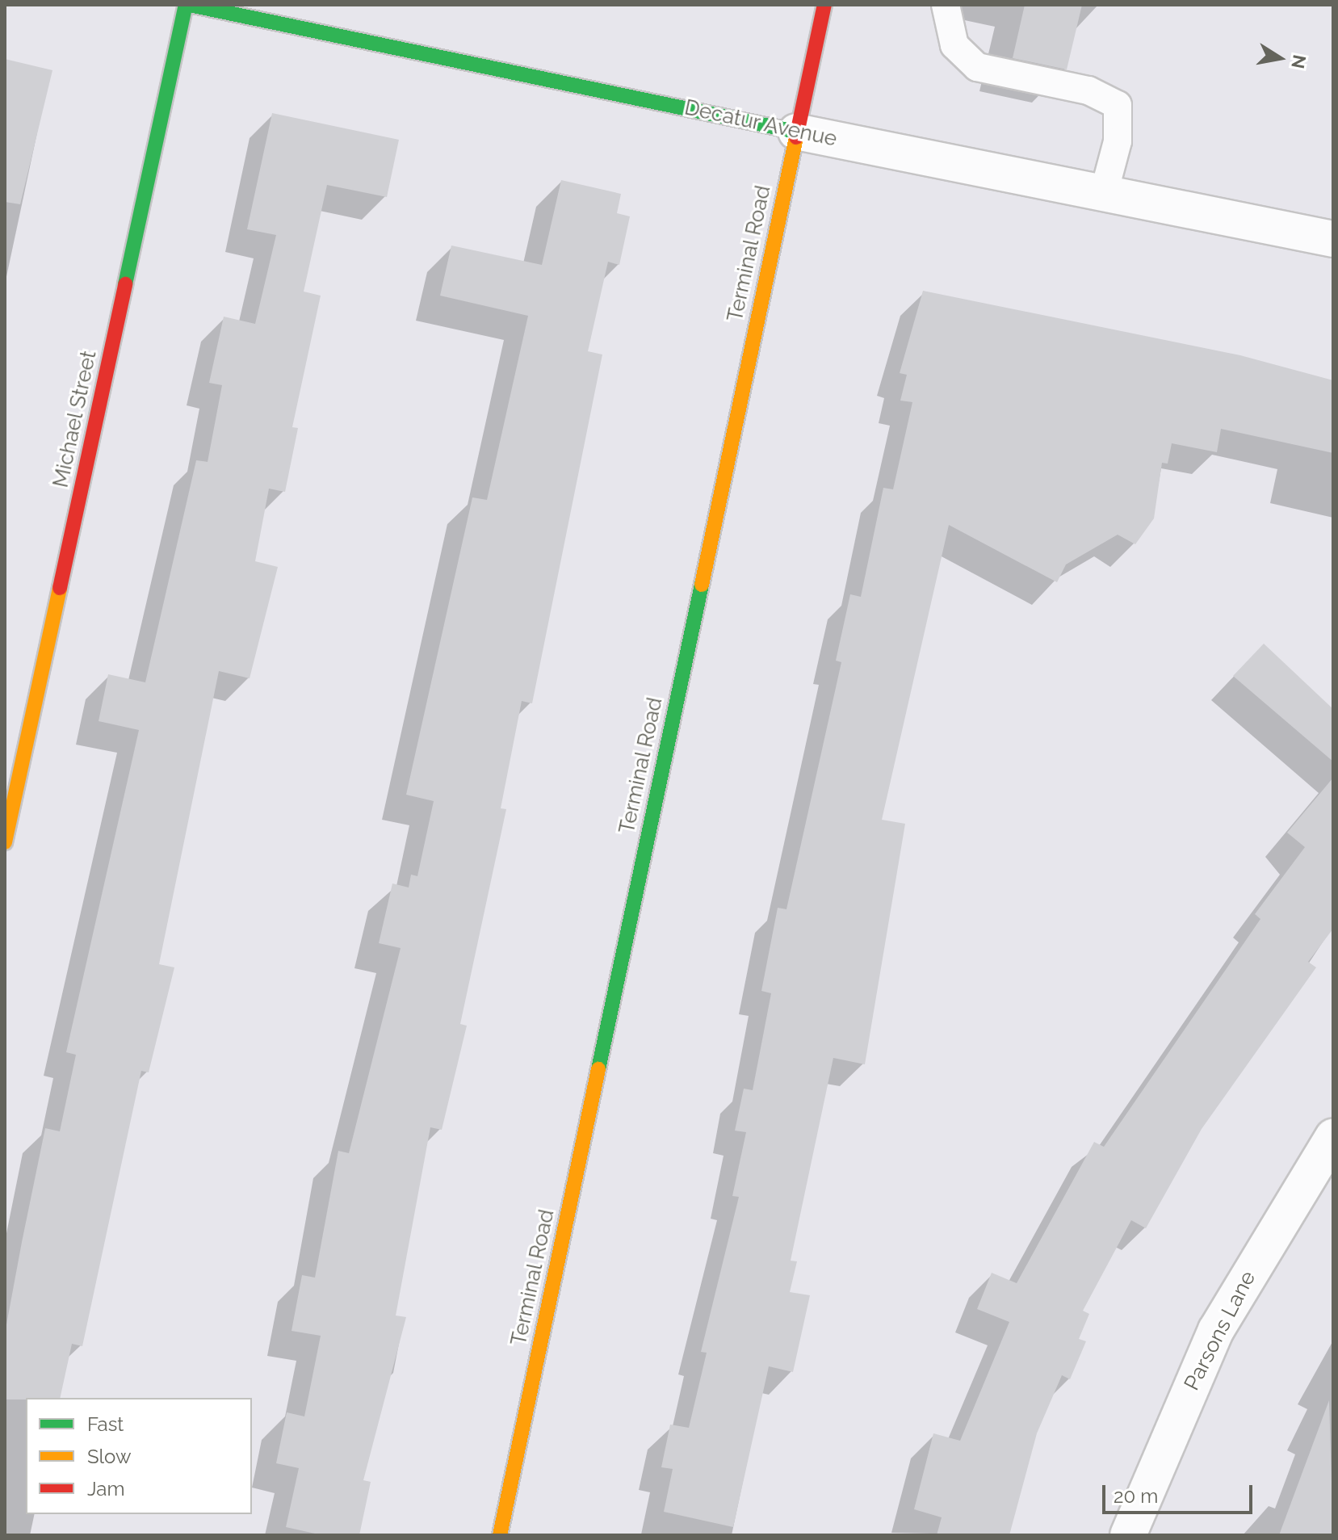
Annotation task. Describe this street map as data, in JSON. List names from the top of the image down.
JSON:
{
  "streets": {
    "main road": ["Decatur Avenue", "Terminal Road", "Michael Street"],
    "street": ["Parsons Lane"]
  },
  "crossings": [
    ["Decatur Avenue", "Terminal Road"],
    ["Decatur Avenue", "Michael Street"]
  ],
  "legend": ["Fast", "Slow", "Jam"],
  "scale_bar": "20 m",
  "north": "right"
}
